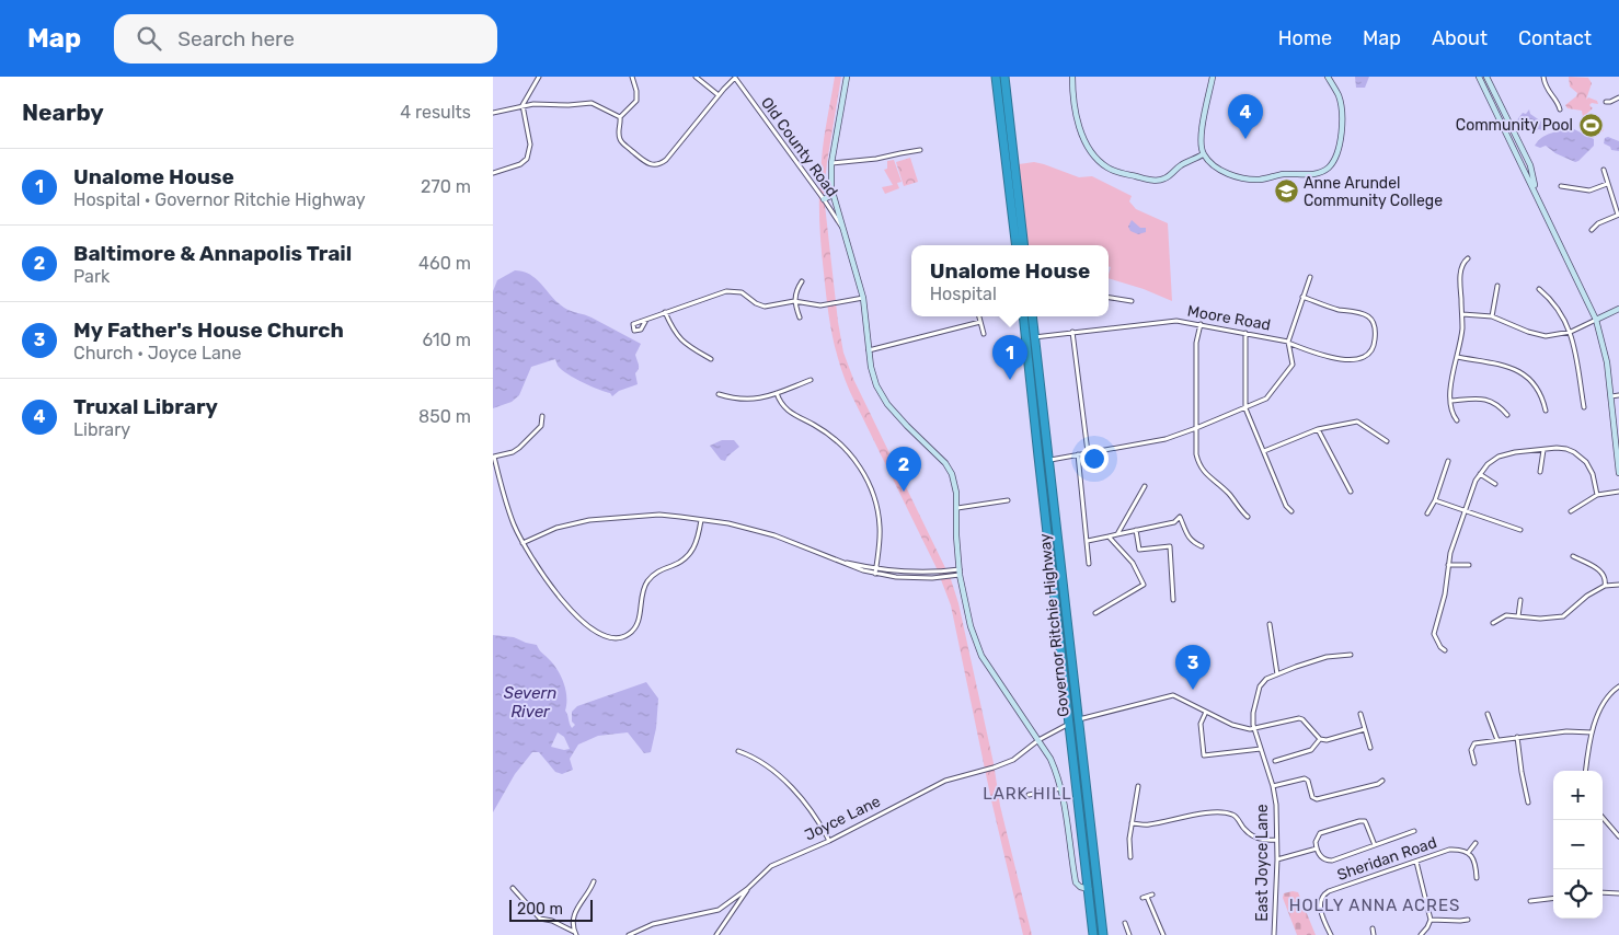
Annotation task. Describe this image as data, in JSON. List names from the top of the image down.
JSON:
{
  "streets": {
    "highway": ["Governor Ritchie Highway"],
    "street": [
      "Old County Road",
      "Moore Road",
      "Joyce Lane",
      "Sheridan Road",
      "East Joyce Lane"
    ]
  },
  "crossings": [
    ["Moore Road", "Governor Ritchie Highway"],
    ["Governor Ritchie Highway", "Joyce Lane"]
  ],
  "districts": ["LARK HILL", "HOLLY ANNA ACRES"],
  "water": ["Severn River"],
  "places": {
    "sports": ["Community Pool"],
    "school or university": ["Anne Arundel Community College"]
  },
  "scale_bar": "200 m",
  "page": {
    "header": "Map",
    "search": "Search here",
    "nav": [
      "Home",
      "Map",
      "About",
      "Contact"
    ],
    "heading": ["Nearby", "4 results"],
    "pins": [
      "4",
      "1",
      "2",
      "3"
    ],
    "list": [
      {
        "mark": "1",
        "name": "Unalome House",
        "note": "Hospital · Governor Ritchie Highway",
        "value": "270 m"
      },
      {
        "mark": "2",
        "name": "Baltimore & Annapolis Trail",
        "note": "Park",
        "value": "460 m"
      },
      {
        "mark": "3",
        "name": "My Father's House Church",
        "note": "Church · Joyce Lane",
        "value": "610 m"
      },
      {
        "mark": "4",
        "name": "Truxal Library",
        "note": "Library",
        "value": "850 m"
      }
    ],
    "popup": ["Unalome House", "Hospital"],
    "map_buttons": ["+", "−"],
    "scale": "200 m"
  }
}
